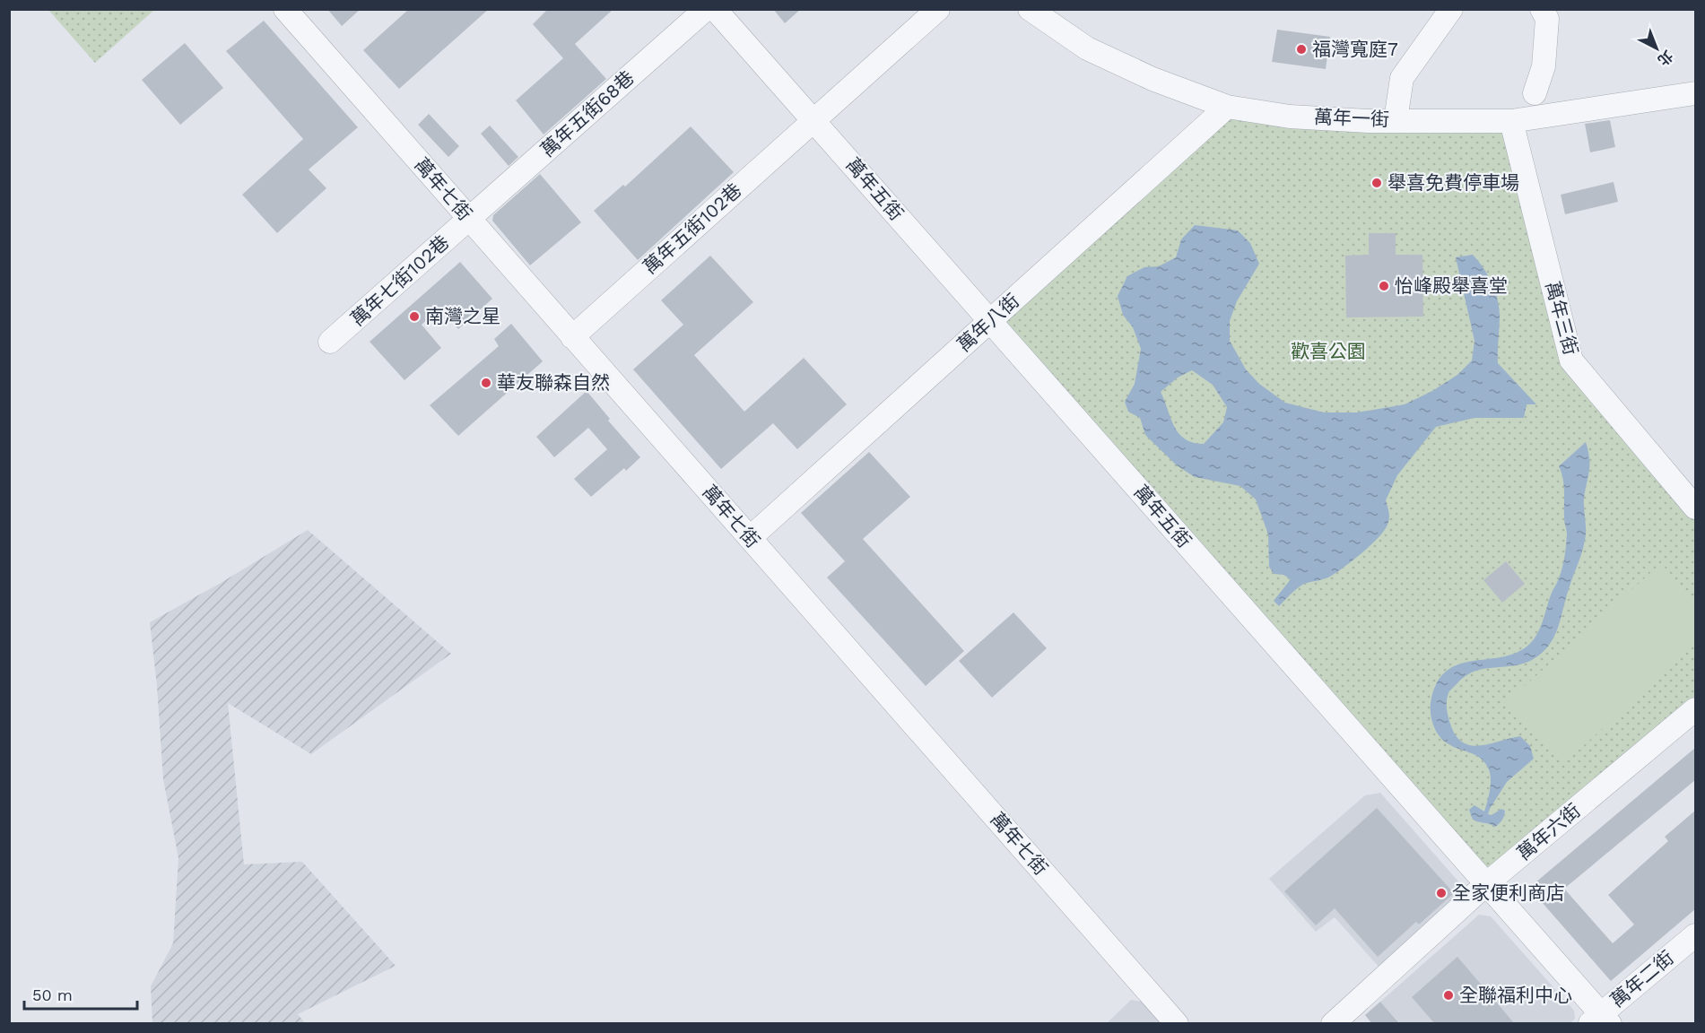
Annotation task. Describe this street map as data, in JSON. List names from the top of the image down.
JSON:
{
  "streets": {
    "street": [
      "萬年五街68巷",
      "萬年一街",
      "萬年七街",
      "萬年五街",
      "萬年五街102巷",
      "萬年七街102巷",
      "萬年三街",
      "萬年八街",
      "萬年六街",
      "萬年二街"
    ]
  },
  "crossings": [
    ["萬年五街68巷", "萬年七街"],
    ["萬年五街68巷", "萬年七街102巷"],
    ["萬年一街", "萬年三街"],
    ["萬年一街", "萬年八街"],
    ["萬年七街", "萬年五街102巷"],
    ["萬年七街", "萬年七街102巷"],
    ["萬年七街", "萬年八街"],
    ["萬年五街", "萬年五街102巷"],
    ["萬年五街", "萬年八街"],
    ["萬年五街", "萬年六街"],
    ["萬年五街", "萬年二街"]
  ],
  "parks": ["歡喜公園"],
  "places": [
    "福灣寬庭7",
    "舉喜免費停車場",
    "怡峰殿舉喜堂",
    "南灣之星",
    "華友聯森自然",
    "全家便利商店",
    "全聯福利中心"
  ],
  "scale_bar": "50 m",
  "north": "bottom right"
}
